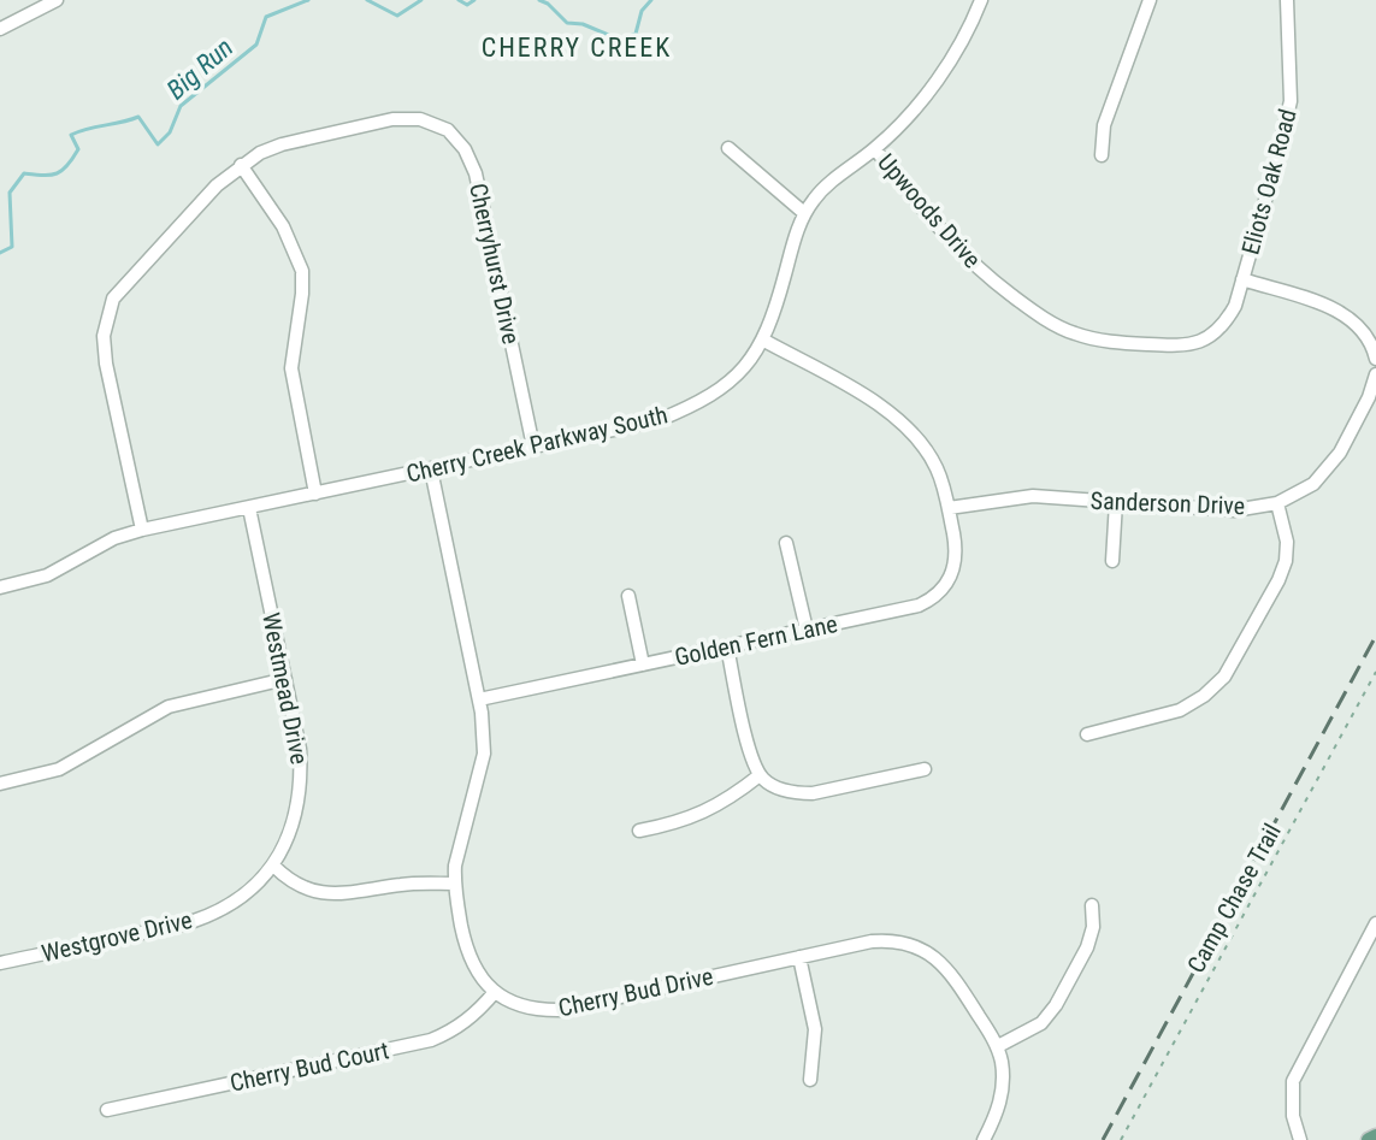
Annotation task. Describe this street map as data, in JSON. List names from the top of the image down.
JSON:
{
  "streets": {
    "street": [
      "Eliots Oak Road",
      "Upwoods Drive",
      "Cherryhurst Drive",
      "Cherry Creek Parkway South",
      "Sanderson Drive",
      "Golden Fern Lane",
      "Westmead Drive",
      "Westgrove Drive",
      "Cherry Bud Drive",
      "Cherry Bud Court"
    ],
    "path": ["Camp Chase Trail"]
  },
  "crossings": [
    ["Eliots Oak Road", "Upwoods Drive"],
    ["Upwoods Drive", "Cherry Creek Parkway South"],
    ["Cherryhurst Drive", "Cherry Creek Parkway South"],
    ["Cherry Creek Parkway South", "Westmead Drive"],
    ["Sanderson Drive", "Golden Fern Lane"],
    ["Westmead Drive", "Westgrove Drive"],
    ["Cherry Bud Drive", "Cherry Bud Court"]
  ],
  "districts": ["CHERRY CREEK"],
  "water": ["Big Run"]
}
